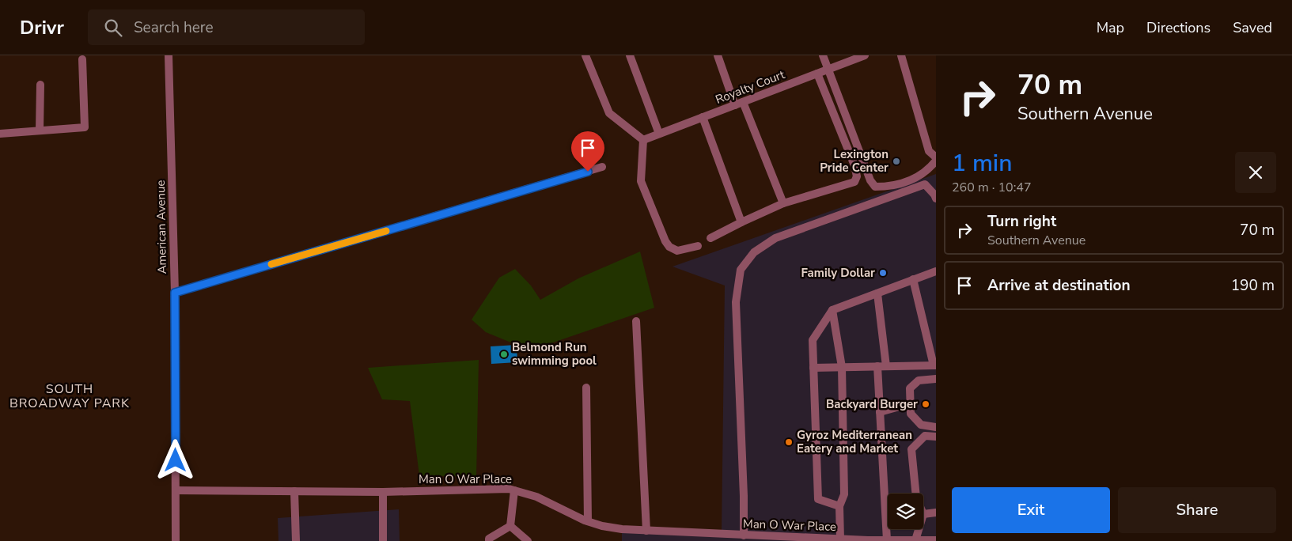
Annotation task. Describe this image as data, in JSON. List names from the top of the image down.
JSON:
{
  "streets": {
    "street": ["Royalty Court", "American Avenue", "Man O War Place"]
  },
  "crossings": [
    ["American Avenue", "Man O War Place"]
  ],
  "districts": ["SOUTH BROADWAY PARK"],
  "places": [
    "Lexington Pride Center",
    "Family Dollar",
    "Belmond Run swimming pool",
    "Backyard Burger",
    "Gyroz Mediterranean Eatery and Market"
  ],
  "page": {
    "header": "Drivr",
    "search": "Search here",
    "nav": ["Map", "Directions", "Saved"],
    "turn": ["70 m", "Southern Avenue"],
    "heading": ["1 min", "260 m · 10:47"],
    "list": [
      {
        "name": "Turn right",
        "note": "Southern Avenue",
        "value": "70 m"
      },
      {
        "name": "Arrive at destination",
        "value": "190 m"
      }
    ],
    "buttons": ["Exit", "Share"]
  }
}
